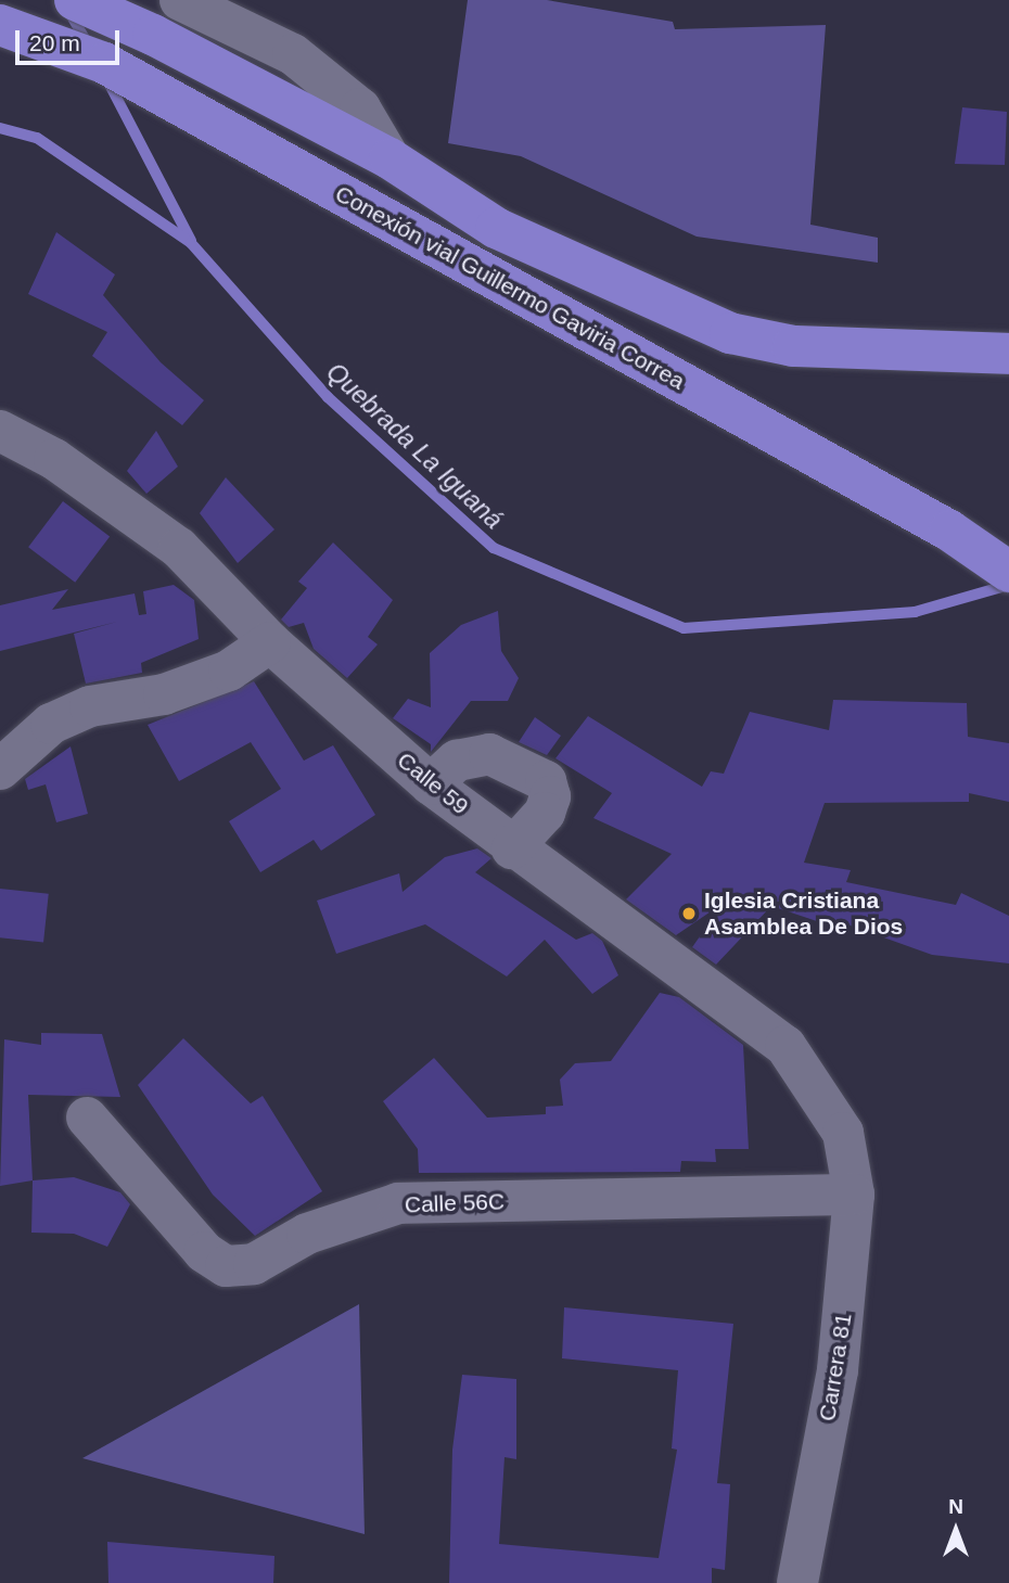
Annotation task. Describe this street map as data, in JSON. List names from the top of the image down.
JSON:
{
  "streets": {
    "highway": ["Conexión vial Guillermo Gaviria Correa"],
    "street": ["Calle 59", "Calle 56C", "Carrera 81"]
  },
  "crossings": [
    ["Calle 59", "Carrera 81"],
    ["Calle 56C", "Carrera 81"]
  ],
  "water": ["Quebrada La Iguaná"],
  "places": ["Iglesia Cristiana Asamblea De Dios"],
  "scale_bar": "20 m",
  "north": "top"
}
